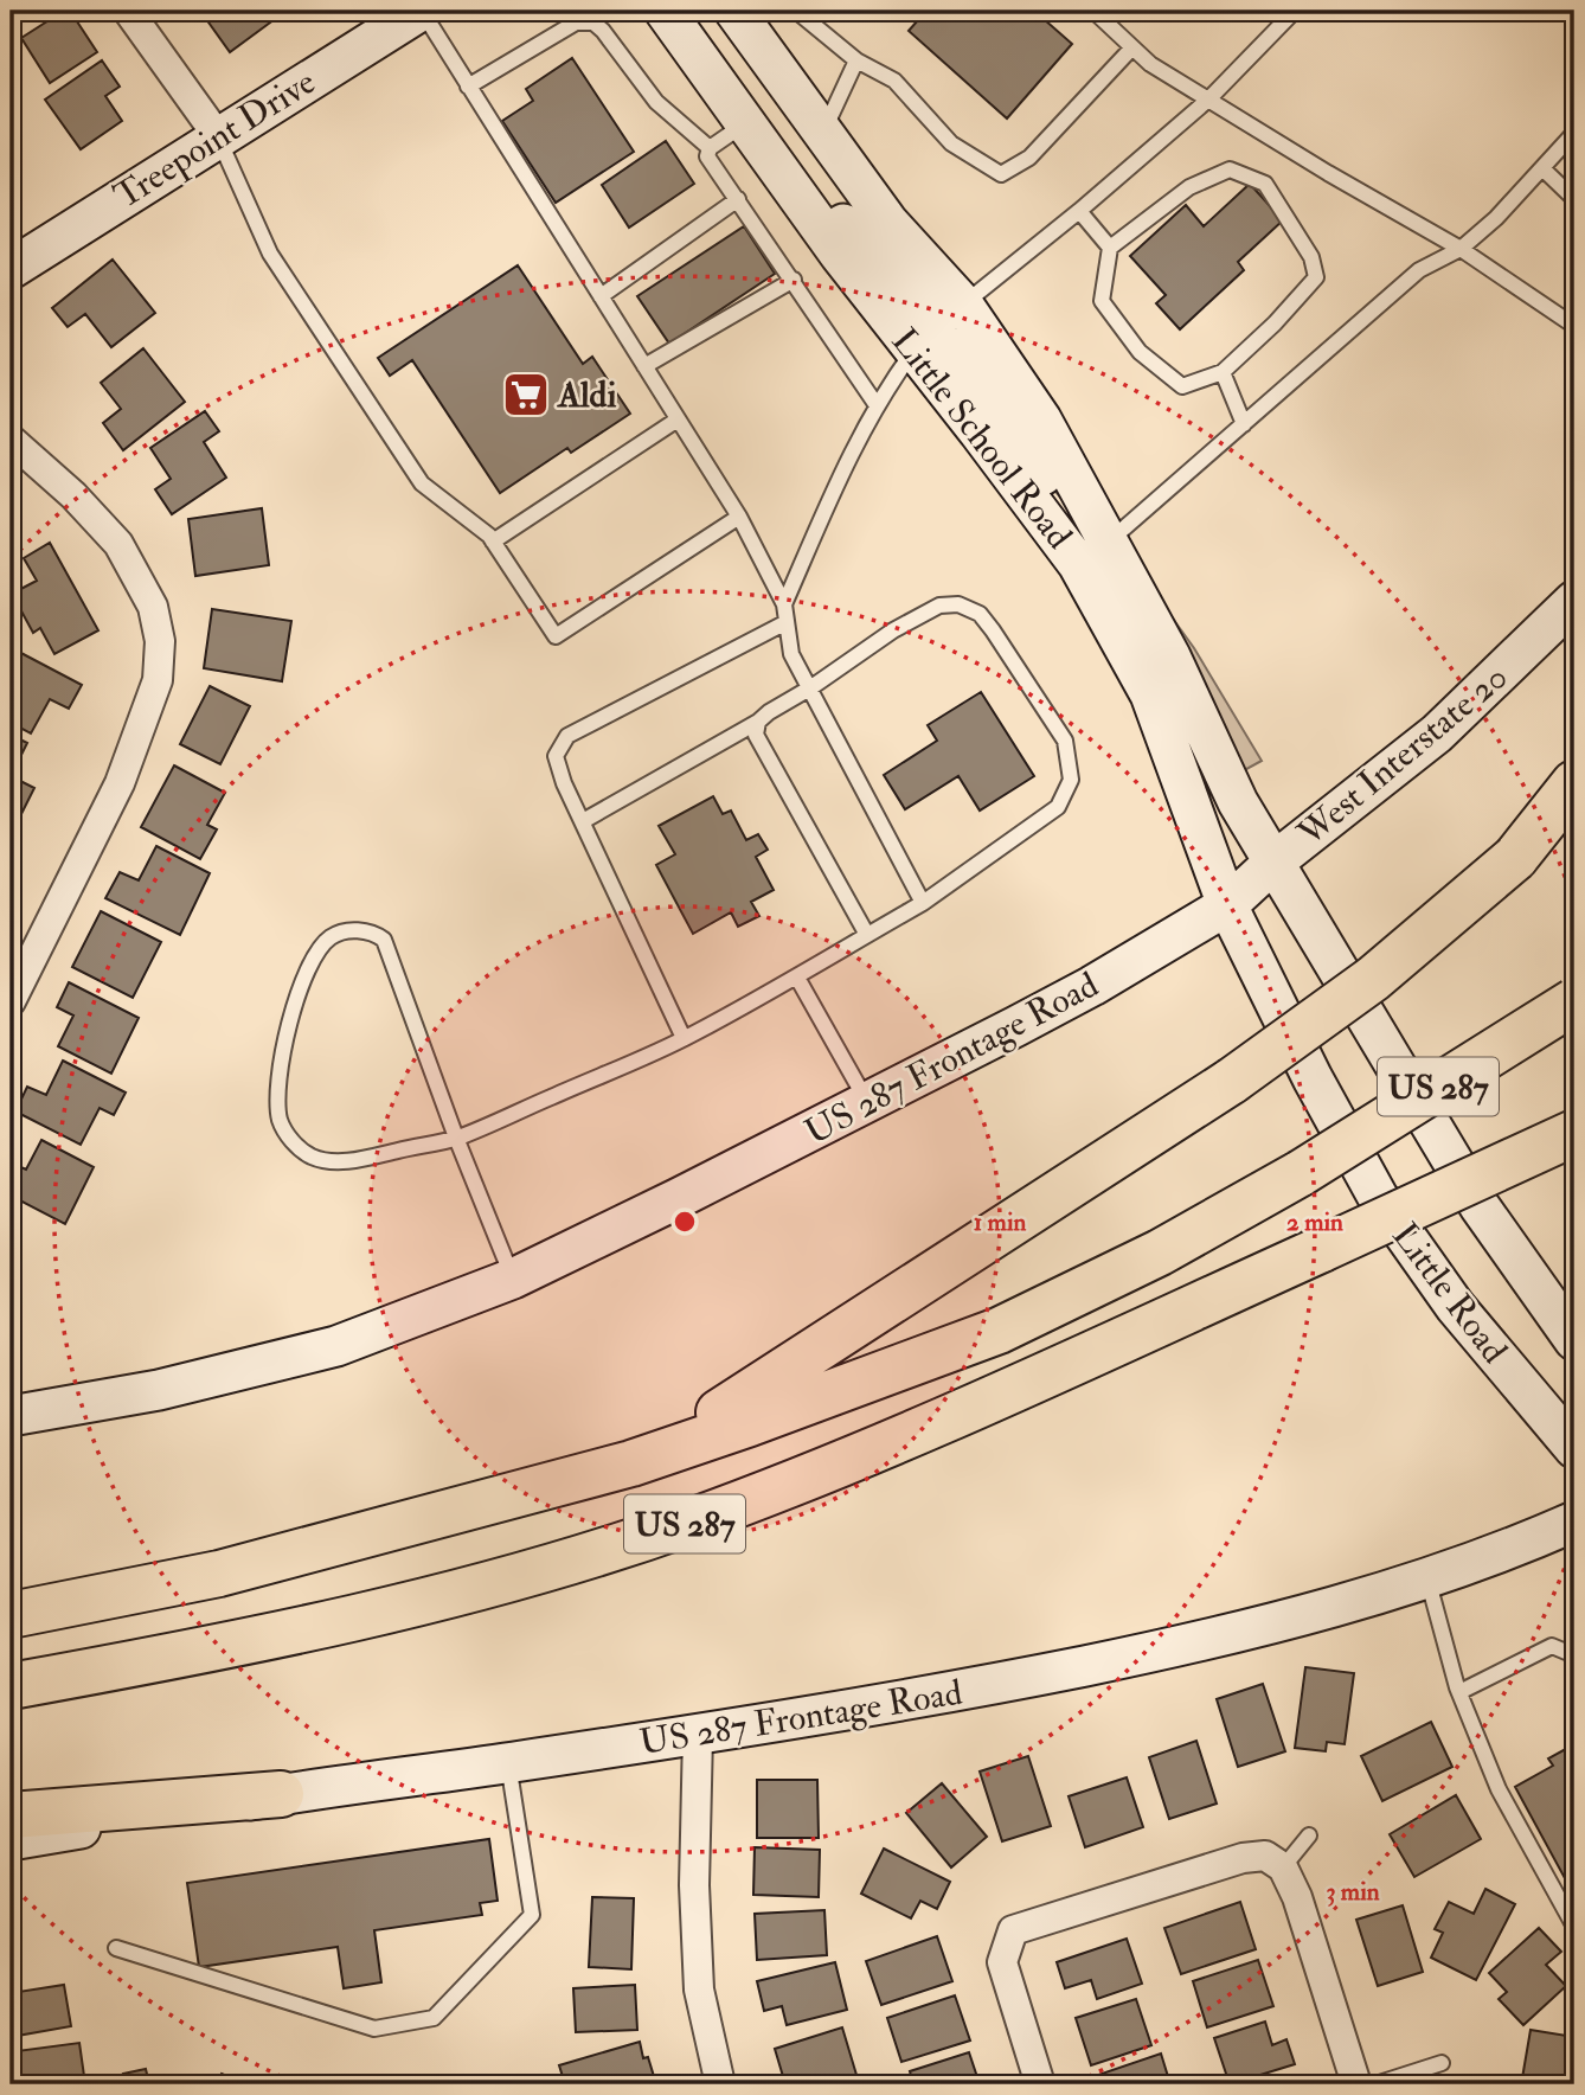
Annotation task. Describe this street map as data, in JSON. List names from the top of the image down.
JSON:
{
  "streets": {
    "highway": ["US 287"],
    "main road": [
      "Treepoint Drive",
      "Little School Road",
      "West Interstate 20",
      "US 287 Frontage Road",
      "Little Road"
    ]
  },
  "crossings": [
    ["Little School Road", "West Interstate 20"],
    ["Little School Road", "US 287 Frontage Road"],
    ["Little School Road", "Little Road"],
    ["West Interstate 20", "US 287 Frontage Road"],
    ["West Interstate 20", "Little Road"],
    ["US 287 Frontage Road", "Little Road"]
  ],
  "places": {
    "supermarket": ["Aldi"]
  },
  "rings": ["1 min", "2 min", "3 min"]
}
